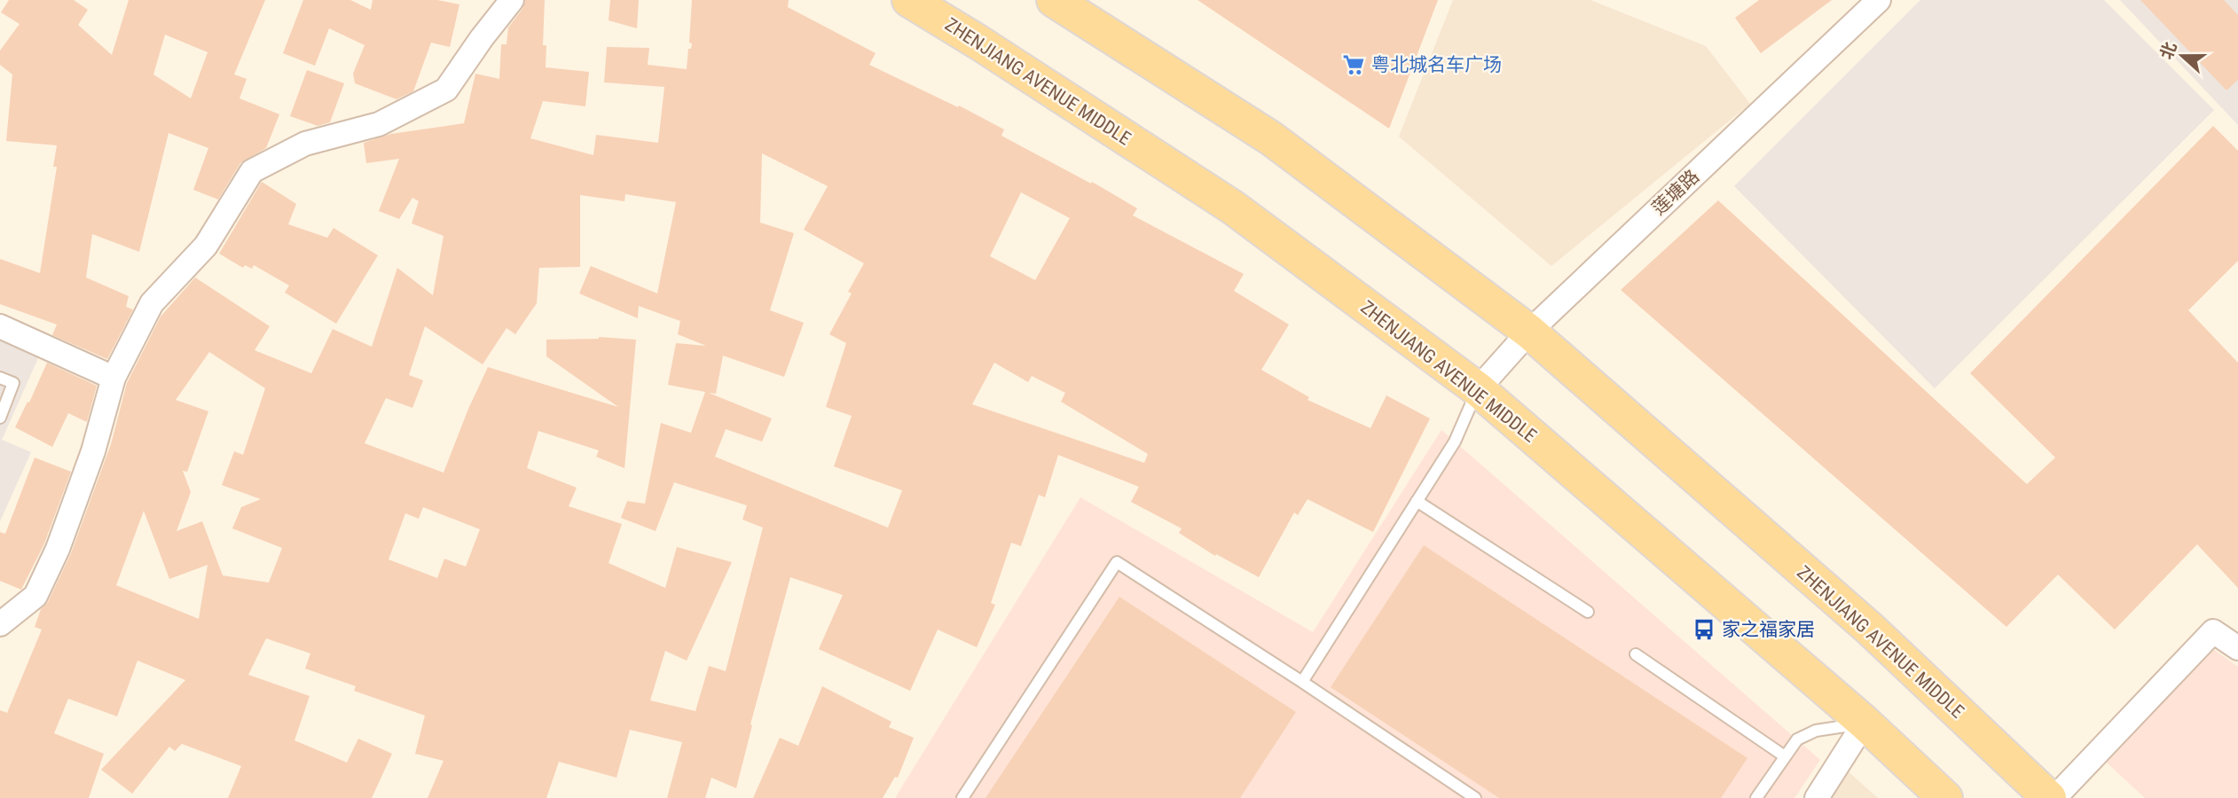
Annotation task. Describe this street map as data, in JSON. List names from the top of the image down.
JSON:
{
  "streets": {
    "main road": ["ZHENJIANG AVENUE MIDDLE"],
    "street": ["莲塘路"]
  },
  "crossings": [
    ["ZHENJIANG AVENUE MIDDLE", "莲塘路"]
  ],
  "places": {
    "supermarket": ["粤北城名车广场"],
    "bus stop": ["家之福家居"]
  },
  "north": "left"
}
